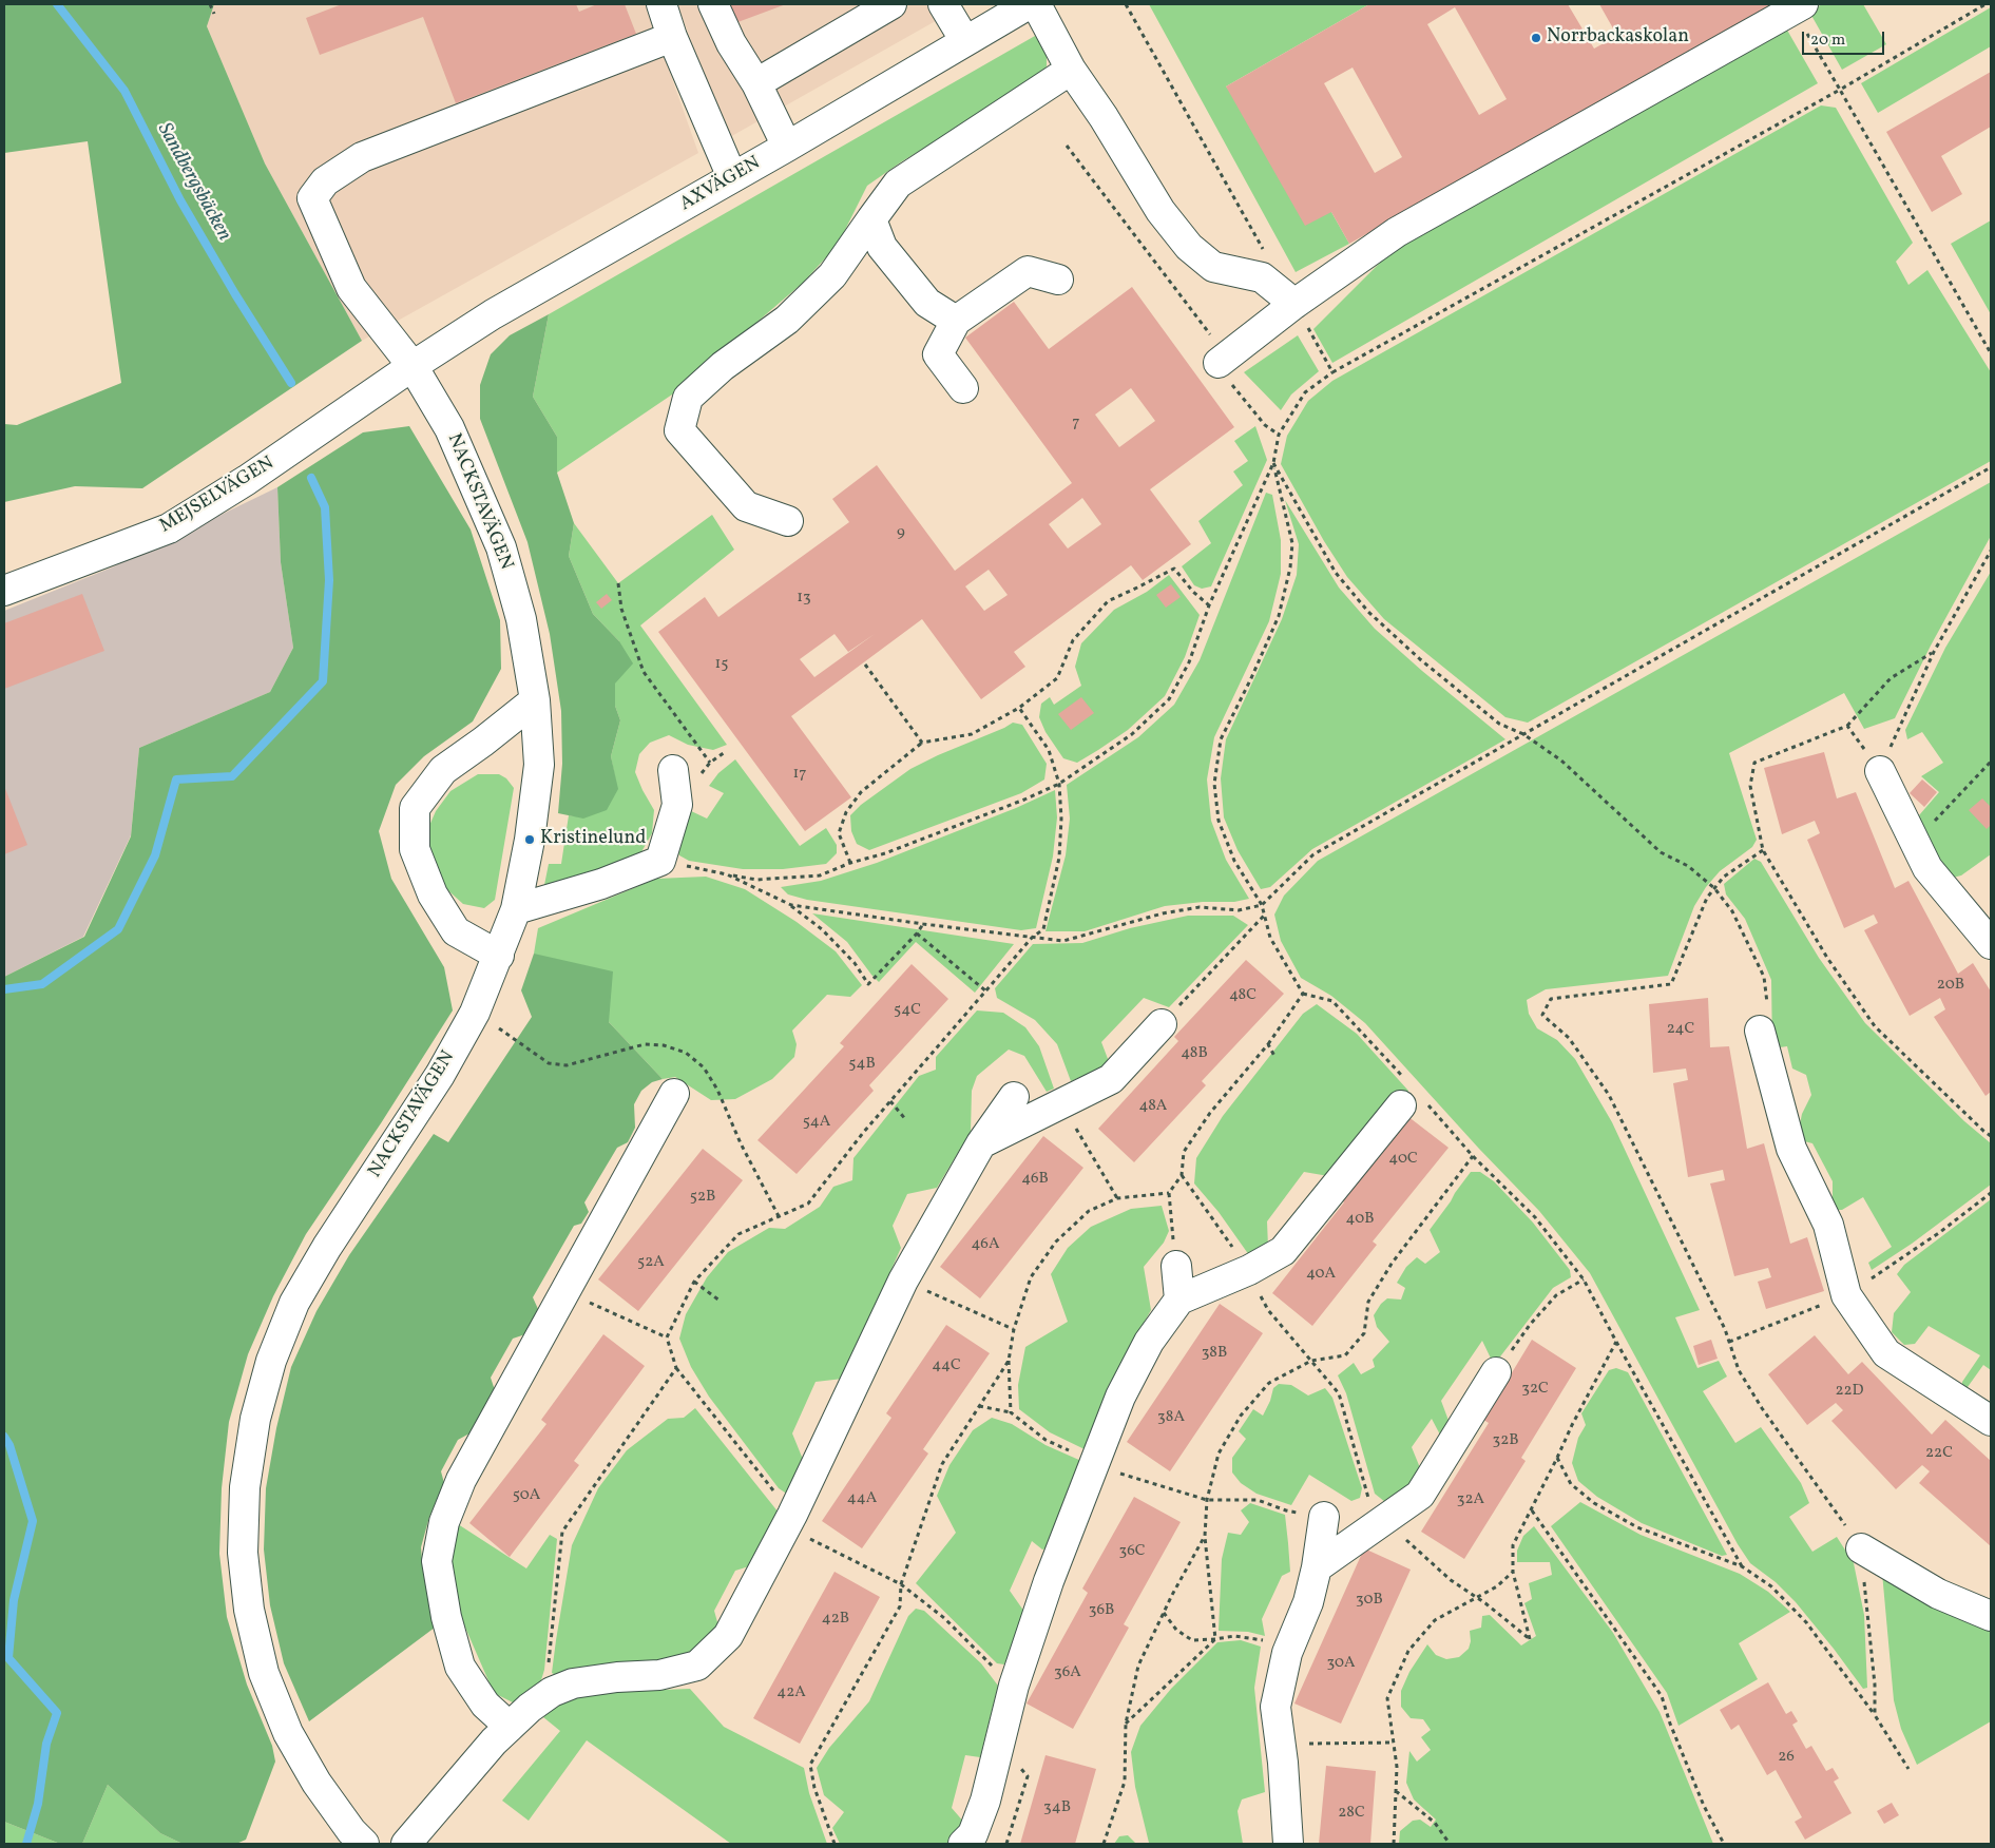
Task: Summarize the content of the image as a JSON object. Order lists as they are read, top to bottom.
{
  "streets": {
    "street": ["AXVÄGEN", "MEJSELVÄGEN", "NACKSTAVÄGEN"]
  },
  "crossings": [
    ["AXVÄGEN", "MEJSELVÄGEN"],
    ["AXVÄGEN", "NACKSTAVÄGEN"],
    ["MEJSELVÄGEN", "NACKSTAVÄGEN"]
  ],
  "water": ["Sandbergsbäcken"],
  "places": ["Norrbackaskolan", "Kristinelund"],
  "house_numbers": [
    "7",
    "9",
    "13",
    "15",
    "17",
    "20B",
    "48C",
    "54C",
    "24C",
    "48B",
    "54B",
    "48A",
    "54A",
    "40C",
    "46B",
    "52B",
    "40B",
    "46A",
    "52A",
    "40A",
    "38B",
    "44C",
    "32C",
    "22D",
    "38A",
    "32B",
    "22C",
    "50A",
    "44A",
    "32A",
    "36C",
    "30B",
    "36B",
    "42B",
    "30A",
    "36A",
    "42A",
    "26",
    "34B",
    "28C"
  ],
  "scale_bar": "20 m"
}
